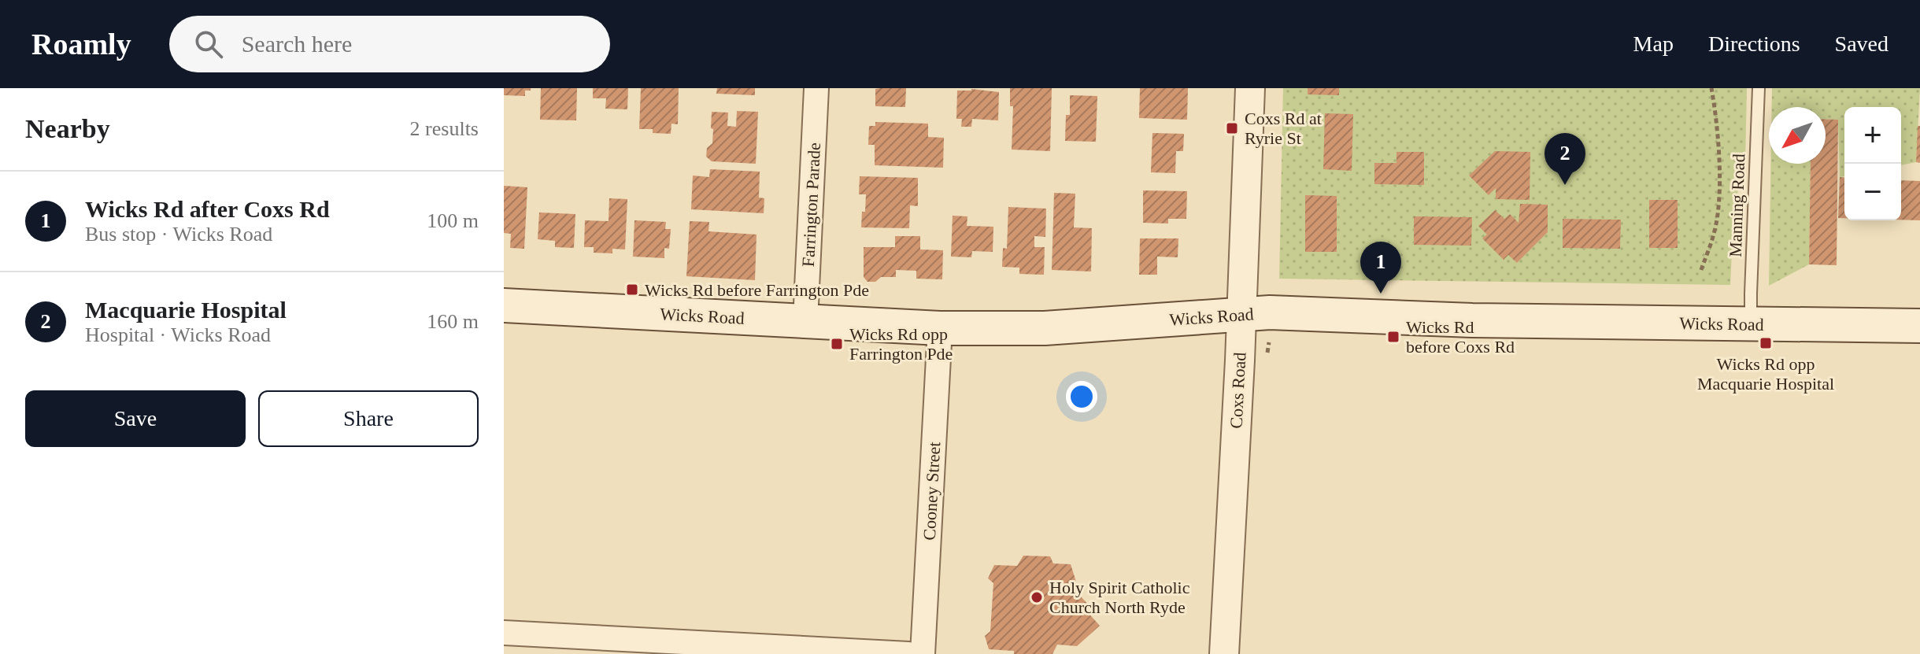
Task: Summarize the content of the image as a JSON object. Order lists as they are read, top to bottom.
{
  "streets": {
    "main road": ["Wicks Road"],
    "street": ["Farrington Parade", "Coxs Road", "Cooney Street"],
    "lane": ["Manning Road"]
  },
  "crossings": [
    ["Farrington Parade", "Wicks Road"],
    ["Manning Road", "Wicks Road"],
    ["Wicks Road", "Coxs Road"],
    ["Wicks Road", "Cooney Street"]
  ],
  "places": {
    "transit": [
      "Coxs Rd at Ryrie St",
      "Wicks Rd before Farrington Pde",
      "Wicks Rd before Coxs Rd",
      "Wicks Rd opp Macquarie Hospital",
      "Wicks Rd opp Farrington Pde"
    ],
    "other": ["Holy Spirit Catholic Church North Ryde"]
  },
  "north": "bottom left",
  "page": {
    "header": "Roamly",
    "search": "Search here",
    "nav": ["Map", "Directions", "Saved"],
    "heading": ["Nearby", "2 results"],
    "map_buttons": ["+", "−"],
    "pins": ["2", "1"],
    "list": [
      {
        "mark": "1",
        "name": "Wicks Rd after Coxs Rd",
        "note": "Bus stop · Wicks Road",
        "value": "100 m"
      },
      {
        "mark": "2",
        "name": "Macquarie Hospital",
        "note": "Hospital · Wicks Road",
        "value": "160 m"
      }
    ],
    "buttons": ["Save", "Share"]
  }
}
